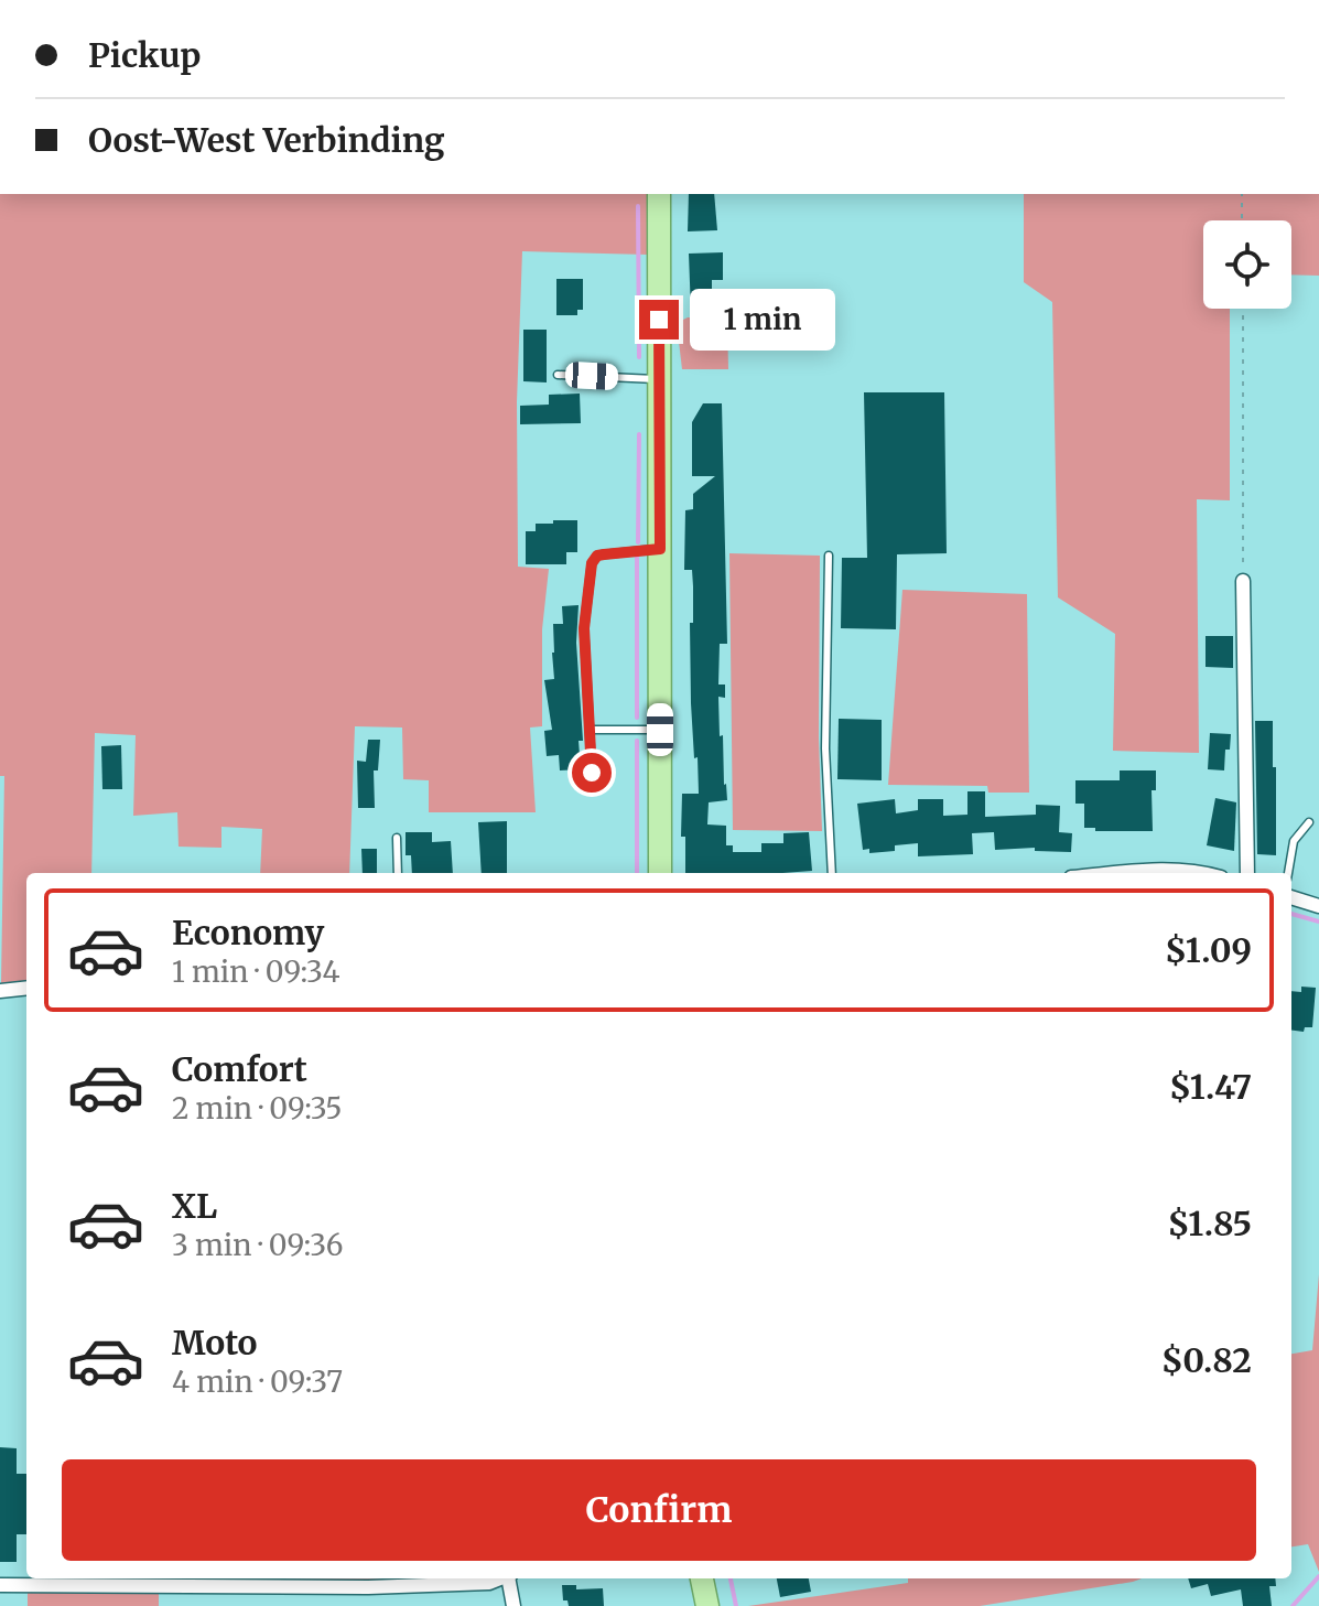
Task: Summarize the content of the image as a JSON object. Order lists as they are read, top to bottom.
{
  "page": {
    "banner": ["Pickup", "Oost-West Verbinding"],
    "bubble": "1 min",
    "list": [
      {
        "name": "Economy",
        "note": "1 min · 09:34",
        "value": "$1.09"
      },
      {
        "name": "Comfort",
        "note": "2 min · 09:35",
        "value": "$1.47"
      },
      {
        "name": "XL",
        "note": "3 min · 09:36",
        "value": "$1.85"
      },
      {
        "name": "Moto",
        "note": "4 min · 09:37",
        "value": "$0.82"
      }
    ],
    "buttons": "Confirm"
  }
}
